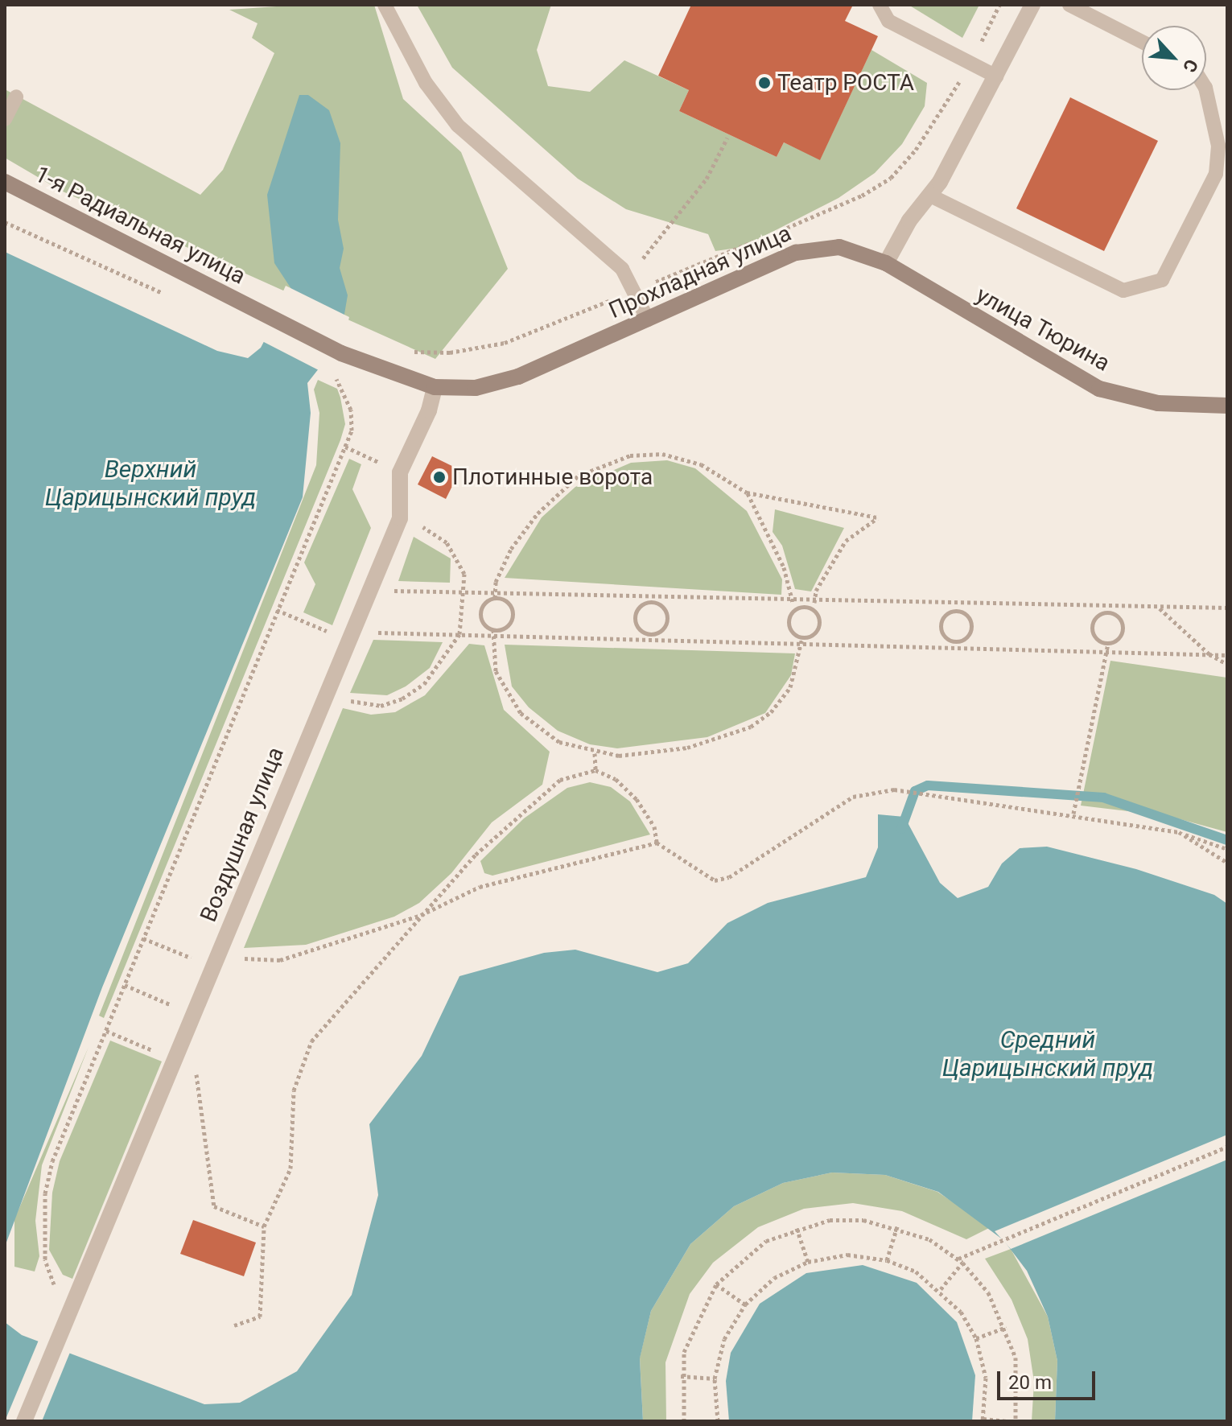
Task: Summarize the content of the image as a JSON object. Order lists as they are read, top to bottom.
{
  "streets": {
    "main road": ["1-я Радиальная улица", "Прохладная улица", "улица Тюрина"],
    "street": ["Воздушная улица"]
  },
  "crossings": [
    ["1-я Радиальная улица", "Прохладная улица"],
    ["1-я Радиальная улица", "Воздушная улица"],
    ["Прохладная улица", "улица Тюрина"],
    ["Прохладная улица", "Воздушная улица"]
  ],
  "water": ["Верхний Царицынский пруд", "Средний Царицынский пруд"],
  "places": ["Театр РОСТА", "Плотинные ворота"],
  "scale_bar": "20 m",
  "north": "bottom right"
}
